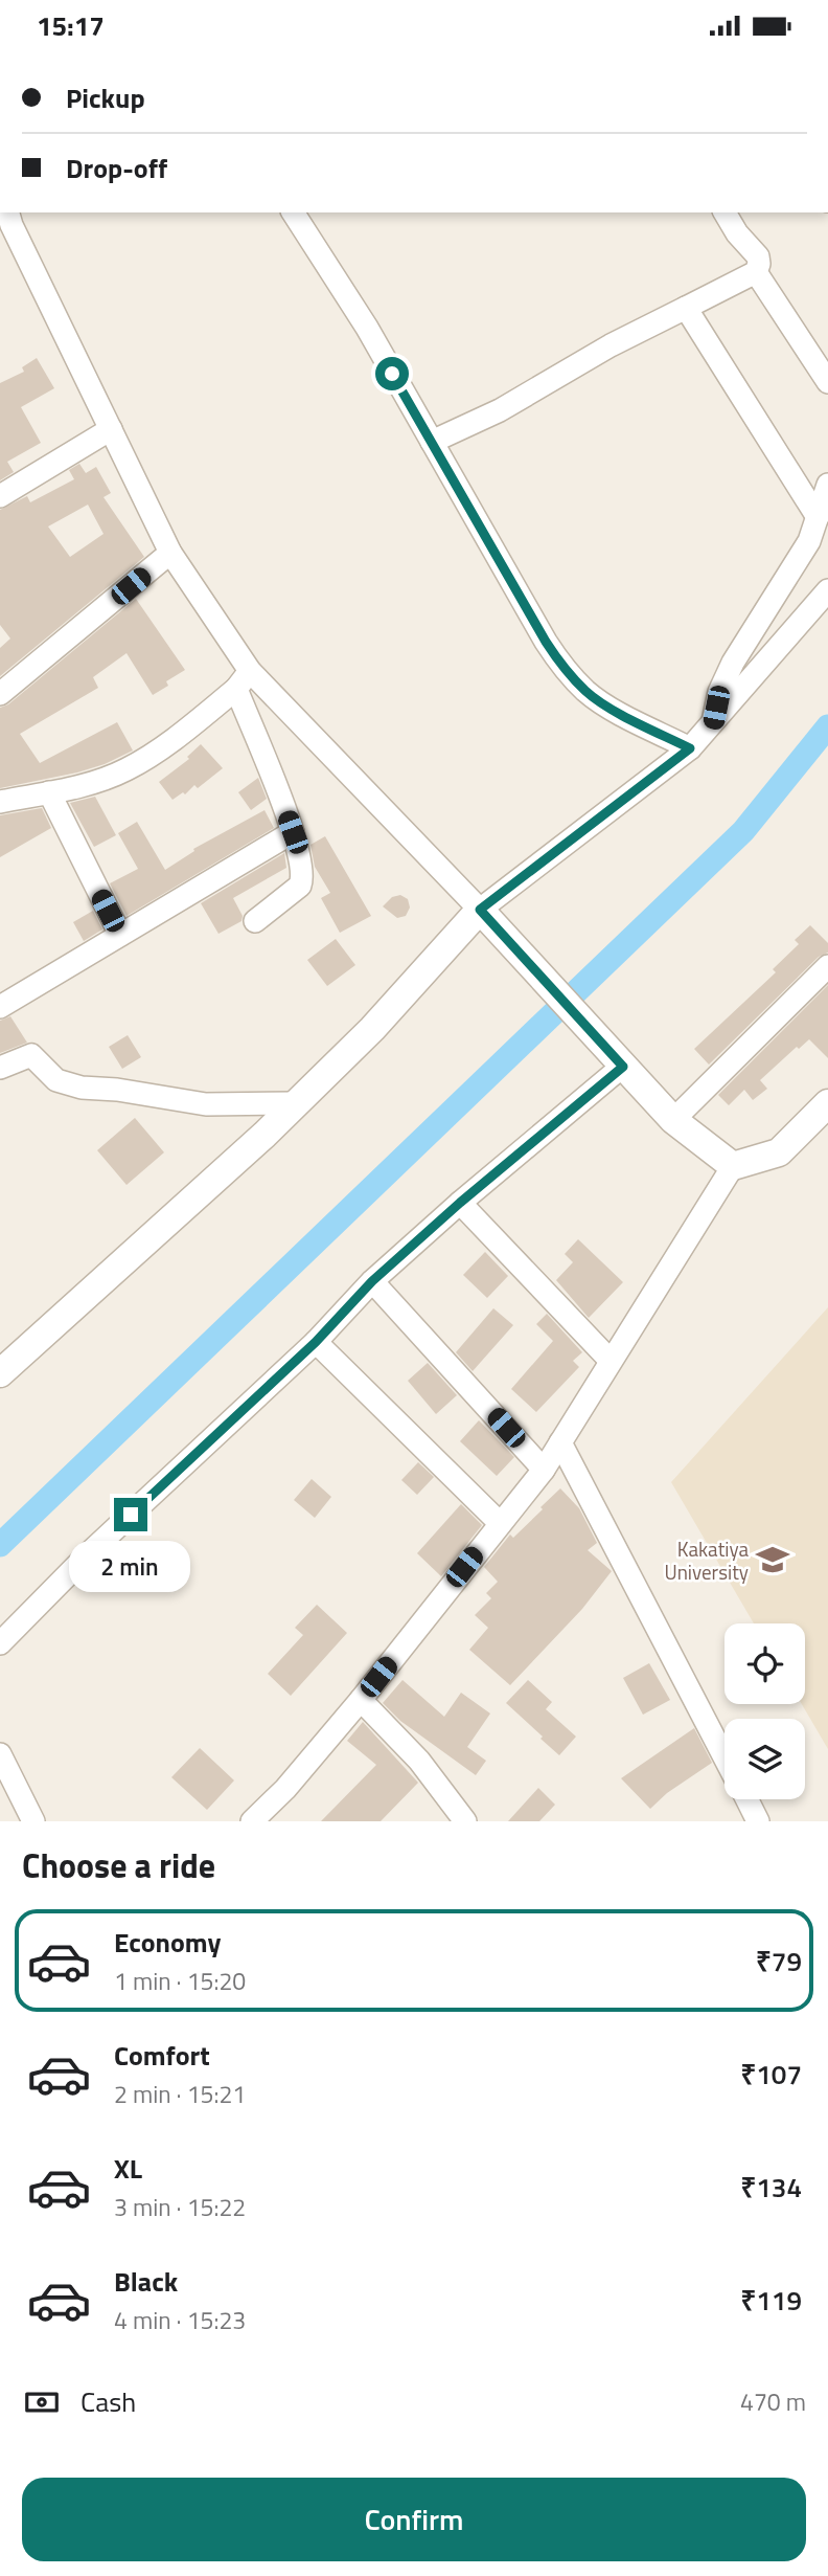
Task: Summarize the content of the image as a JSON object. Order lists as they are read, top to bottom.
{
  "places": {
    "school or university": ["Kakatiya University"]
  },
  "page": {
    "status": "15:17",
    "banner": ["Pickup", "Drop-off"],
    "bubble": "2 min",
    "heading": "Choose a ride",
    "list": [
      {
        "name": "Economy",
        "note": "1 min · 15:20",
        "value": "₹79"
      },
      {
        "name": "Comfort",
        "note": "2 min · 15:21",
        "value": "₹107"
      },
      {
        "name": "XL",
        "note": "3 min · 15:22",
        "value": "₹134"
      },
      {
        "name": "Black",
        "note": "4 min · 15:23",
        "value": "₹119"
      }
    ],
    "pay": ["Cash", "470 m"],
    "buttons": "Confirm"
  }
}
